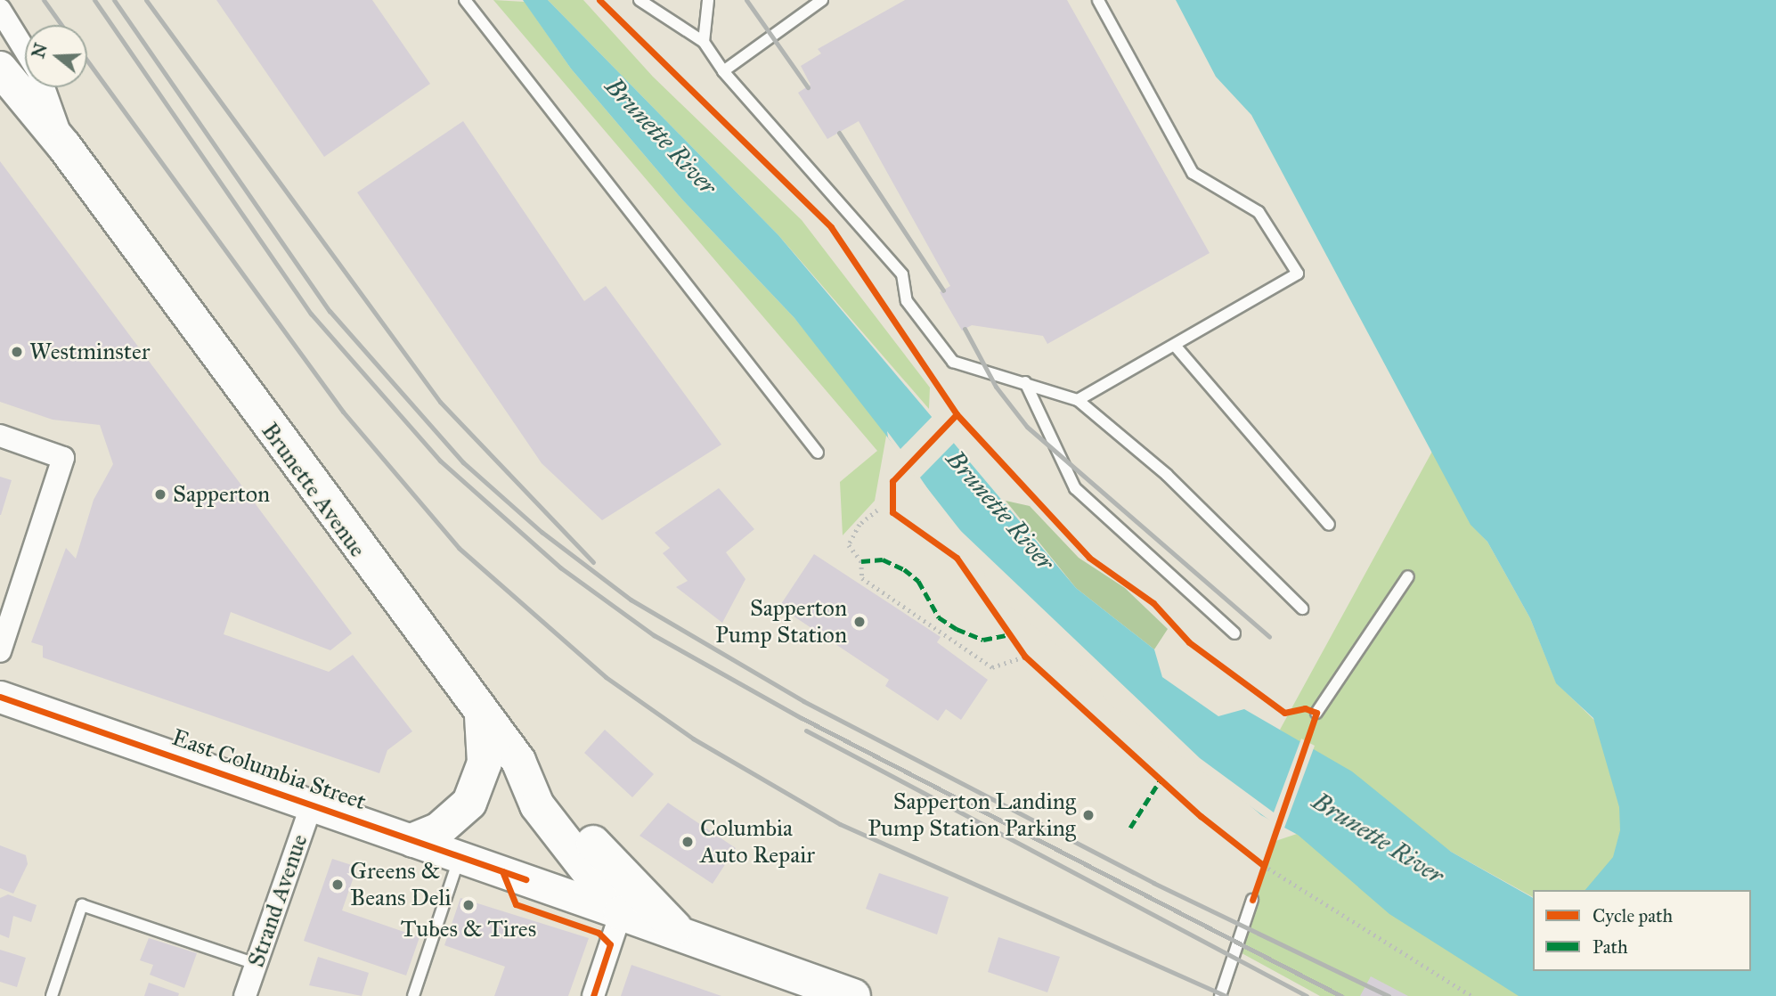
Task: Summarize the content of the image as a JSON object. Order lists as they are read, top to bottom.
{
  "streets": {
    "main road": ["Brunette Avenue", "East Columbia Street"],
    "street": ["Strand Avenue"]
  },
  "crossings": [
    ["Brunette Avenue", "East Columbia Street"],
    ["East Columbia Street", "Strand Avenue"]
  ],
  "water": ["Brunette River"],
  "places": [
    "Westminster",
    "Sapperton",
    "Sapperton Pump Station",
    "Sapperton Landing Pump Station Parking",
    "Columbia Auto Repair",
    "Greens & Beans Deli",
    "Tubes & Tires"
  ],
  "legend": ["Cycle path", "Path"],
  "north": "left"
}
